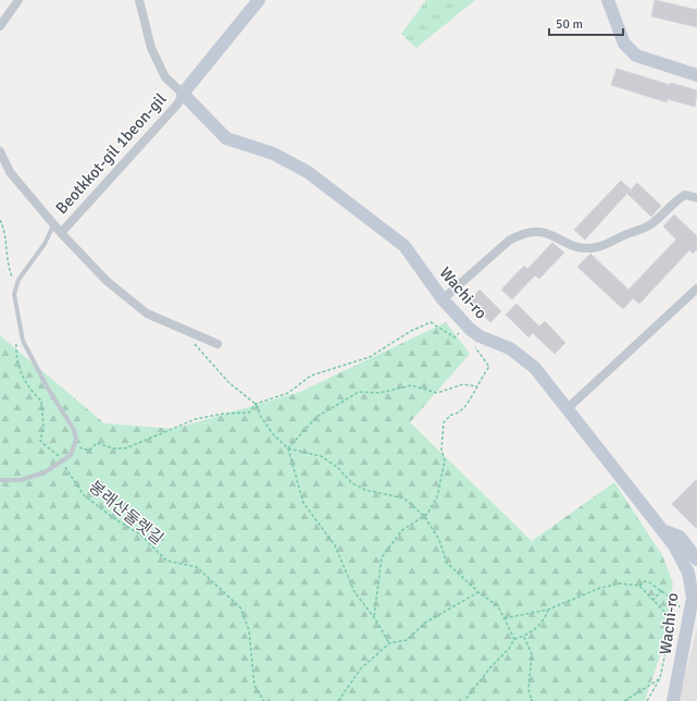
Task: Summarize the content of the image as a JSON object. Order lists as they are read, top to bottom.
{
  "streets": {
    "main road": ["Wachi-ro"],
    "street": ["Beotkkot-gil 1beon-gil"],
    "path": ["봉래산둘렛길"]
  },
  "crossings": [
    ["Beotkkot-gil 1beon-gil", "Wachi-ro"]
  ],
  "scale_bar": "50 m"
}
